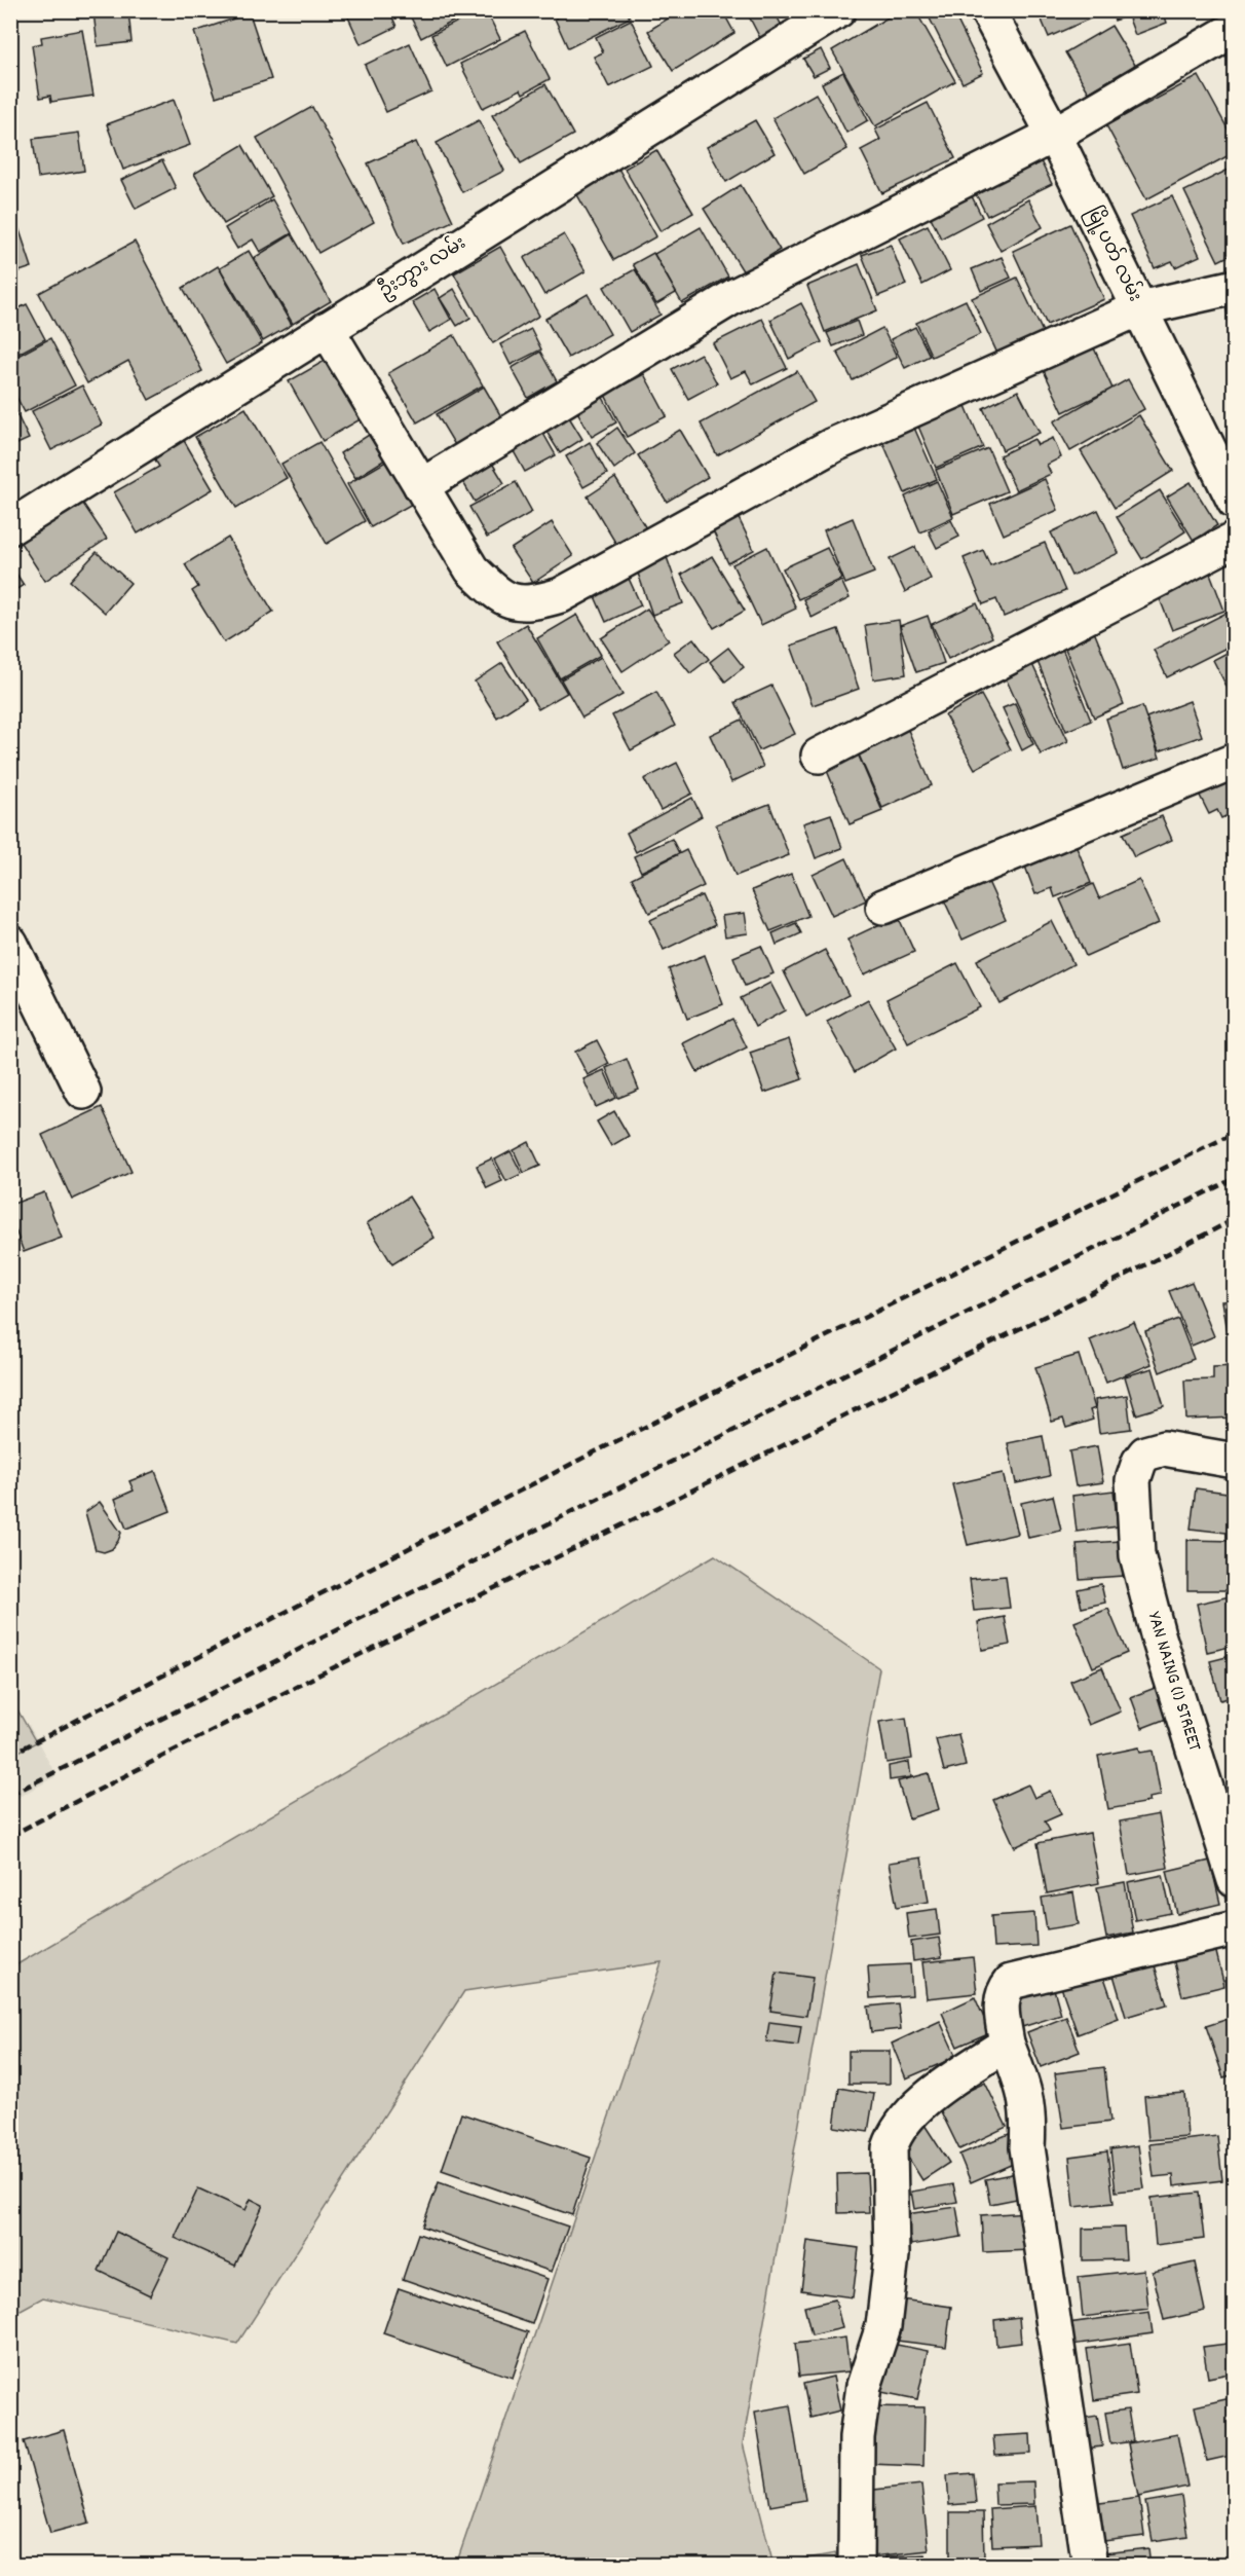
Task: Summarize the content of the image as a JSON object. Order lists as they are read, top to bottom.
{
  "streets": {
    "street": ["မြို့ပတ် လမ်း", "ဦးဘွား လမ်း", "YAN NAING (1) STREET"]
  }
}
